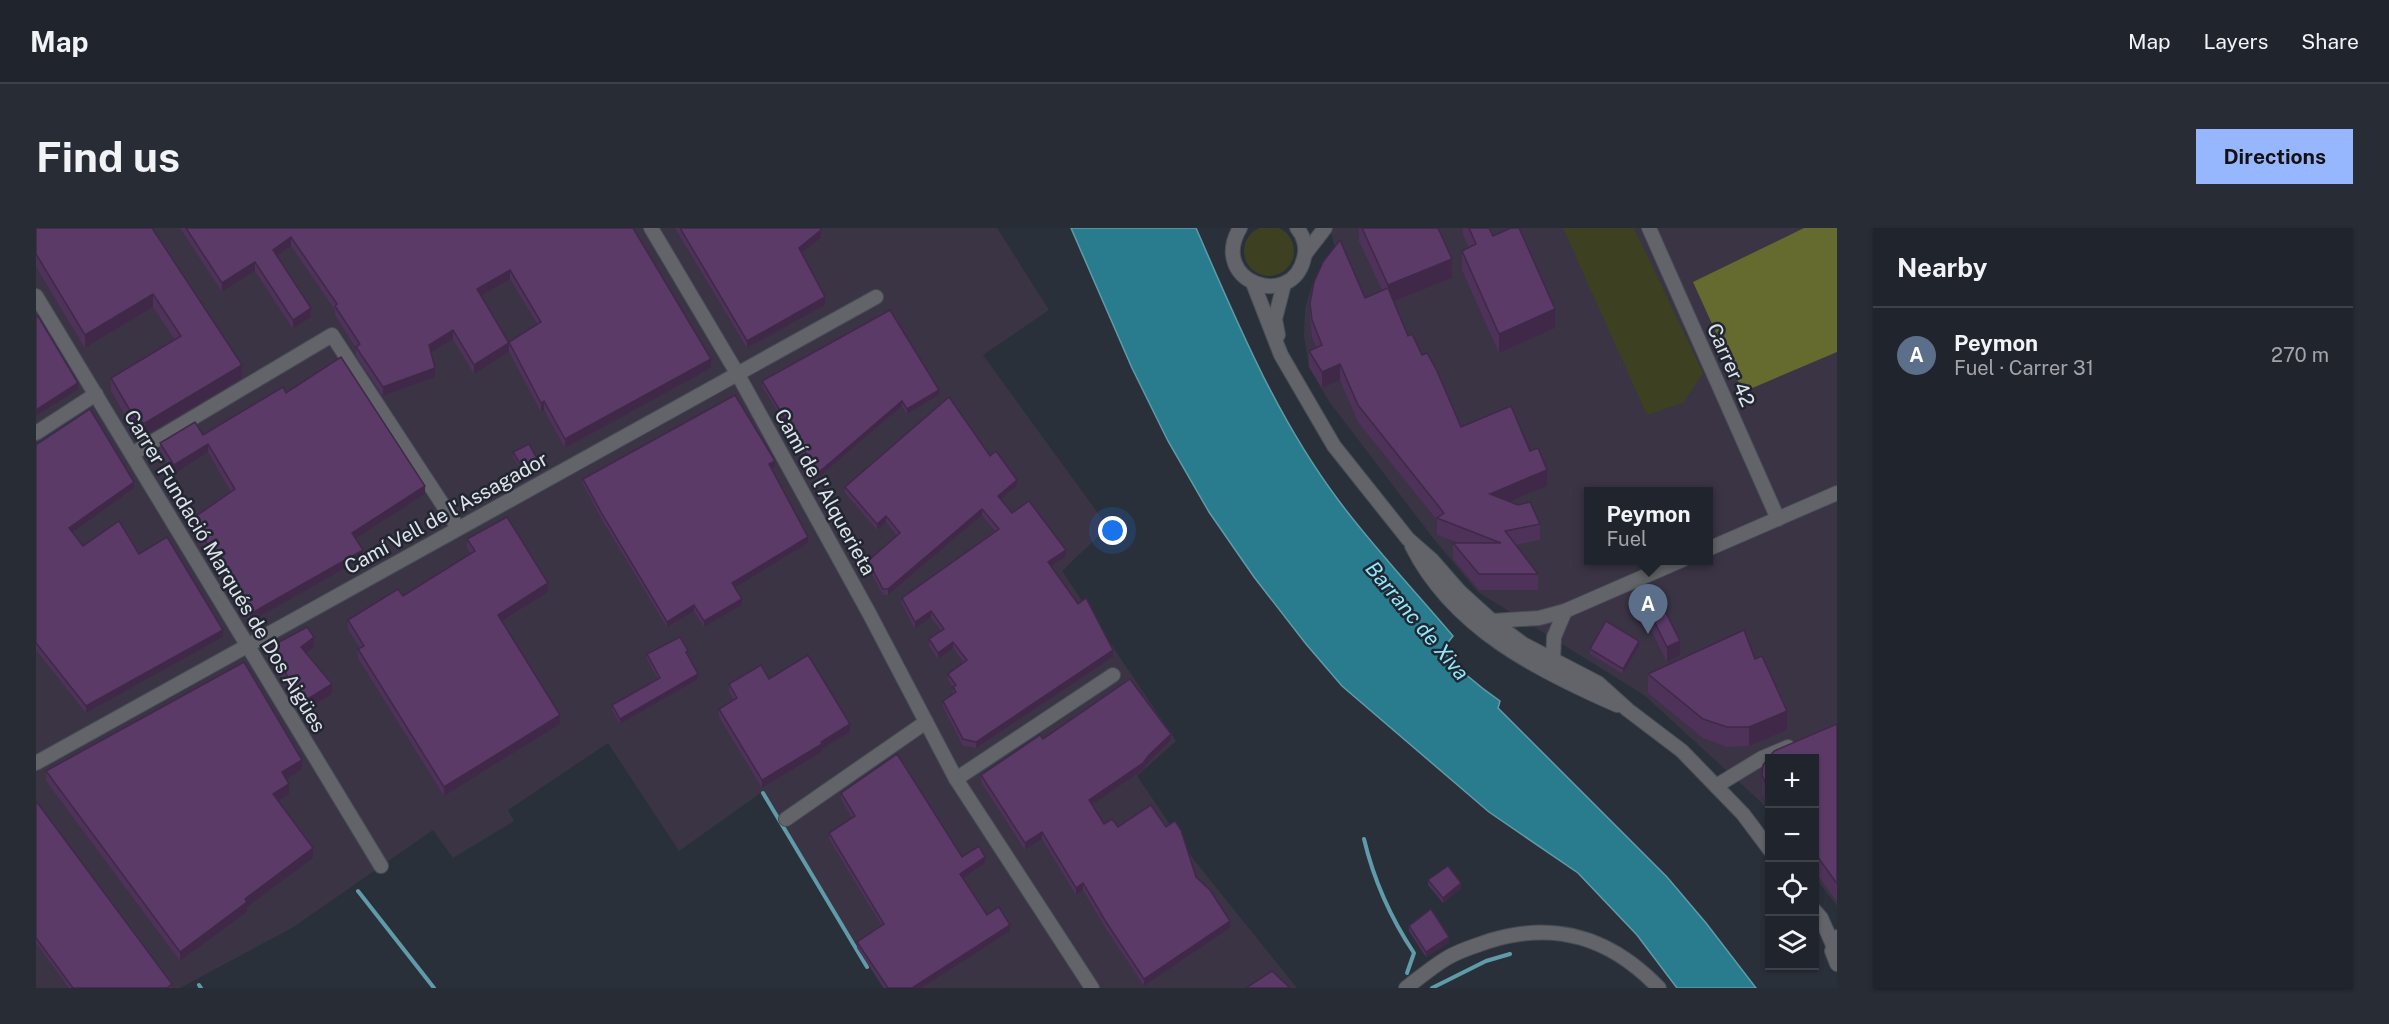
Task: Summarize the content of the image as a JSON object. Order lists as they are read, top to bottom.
{
  "streets": {
    "street": [
      "Carrer 42",
      "Camí de l'Alquerieta",
      "Camí Vell de l'Assagador",
      "Carrer Fundació Marqués de Dos Aigües"
    ]
  },
  "crossings": [
    ["Camí de l'Alquerieta", "Camí Vell de l'Assagador"],
    ["Camí Vell de l'Assagador", "Carrer Fundació Marqués de Dos Aigües"]
  ],
  "water": ["Barranc de Xiva"],
  "page": {
    "header": "Map",
    "nav": ["Map", "Layers", "Share"],
    "buttons": "Directions",
    "title": "Find us",
    "heading": "Nearby",
    "list": [
      {
        "mark": "A",
        "name": "Peymon",
        "note": "Fuel · Carrer 31",
        "value": "270 m"
      }
    ],
    "popup": ["Peymon", "Fuel"],
    "pins": "A",
    "map_buttons": ["+", "−"]
  }
}
